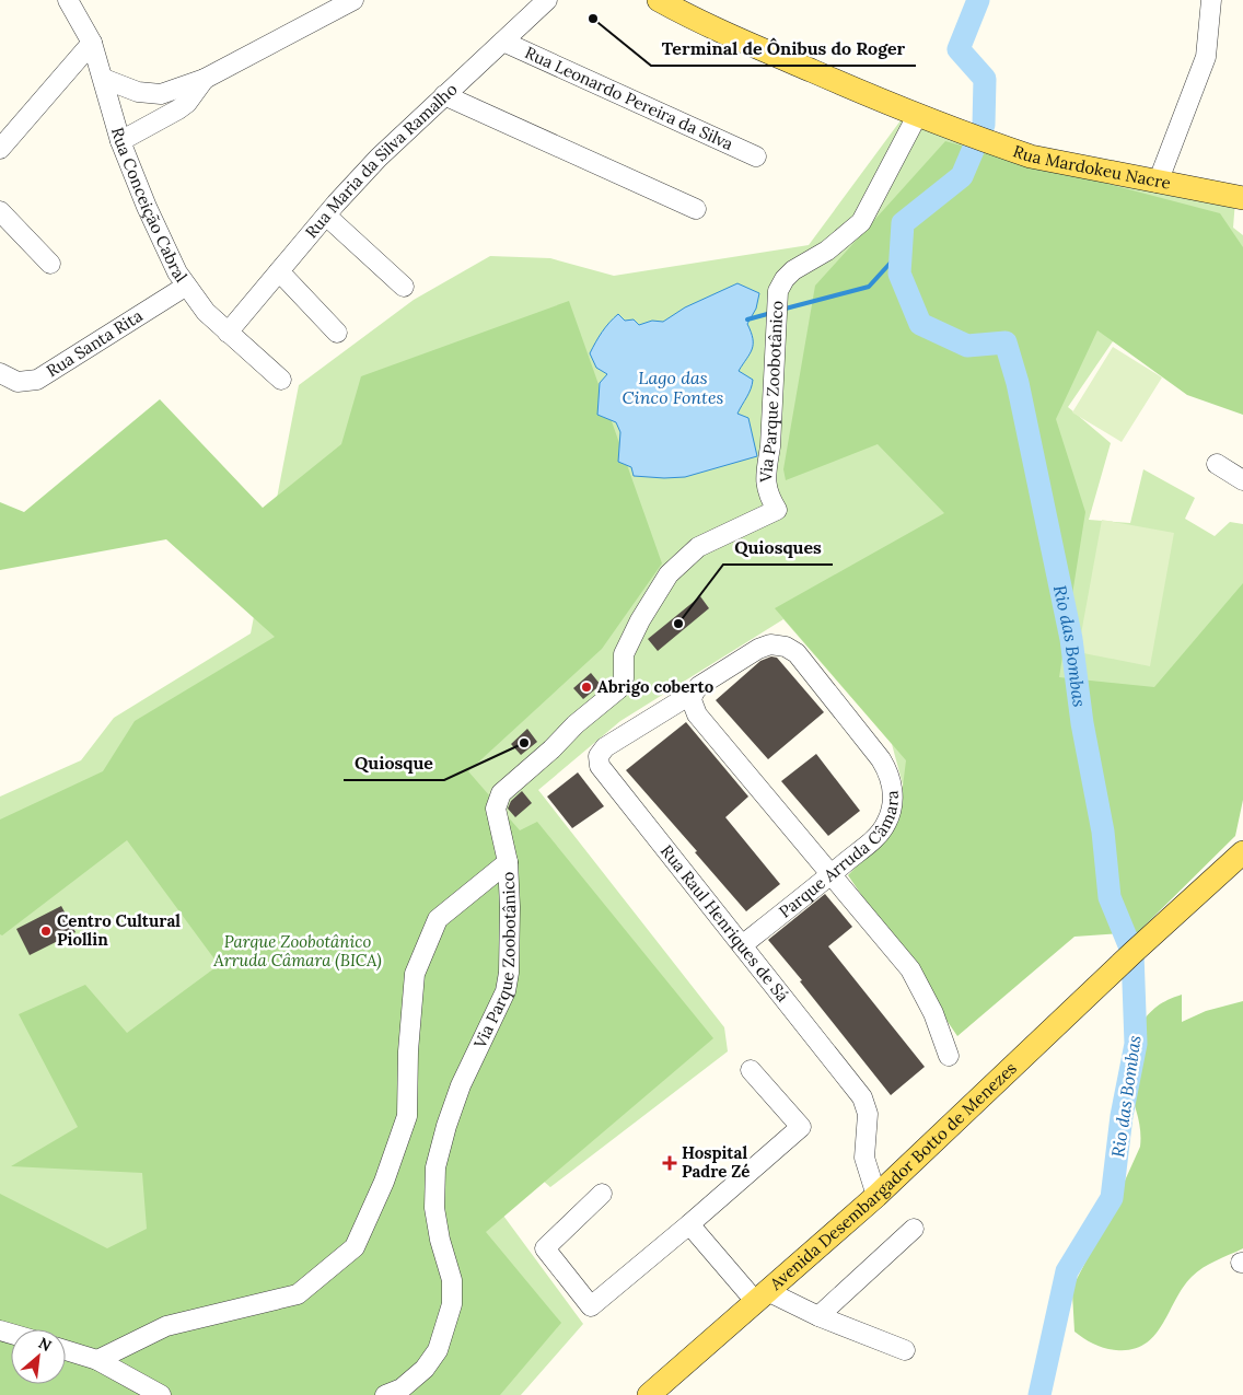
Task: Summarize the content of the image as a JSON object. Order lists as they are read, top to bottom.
{
  "streets": {
    "main road": ["Rua Mardokeu Nacre", "Avenida Desembargador Botto de Menezes"],
    "street": [
      "Rua Leonardo Pereira da Silva",
      "Rua Maria da Silva Ramalho",
      "Rua Conceição Cabral",
      "Rua Santa Rita",
      "Via Parque Zoobotânico",
      "Parque Arruda Câmara",
      "Rua Raul Henriques de Sá"
    ]
  },
  "crossings": [
    ["Rua Leonardo Pereira da Silva", "Rua Maria da Silva Ramalho"],
    ["Rua Maria da Silva Ramalho", "Rua Conceição Cabral"],
    ["Rua Mardokeu Nacre", "Via Parque Zoobotânico"],
    ["Rua Conceição Cabral", "Rua Santa Rita"],
    ["Parque Arruda Câmara", "Rua Raul Henriques de Sá"],
    ["Rua Raul Henriques de Sá", "Avenida Desembargador Botto de Menezes"]
  ],
  "water": ["Lago das Cinco Fontes", "Rio das Bombas"],
  "parks": ["Parque Zoobotânico Arruda Câmara (BICA)"],
  "places": {
    "other": [
      "Terminal de Ônibus do Roger",
      "Quiosques",
      "Abrigo coberto",
      "Quiosque",
      "Centro Cultural Piollin"
    ],
    "health": ["Hospital Padre Zé"]
  },
  "north": "top right"
}
